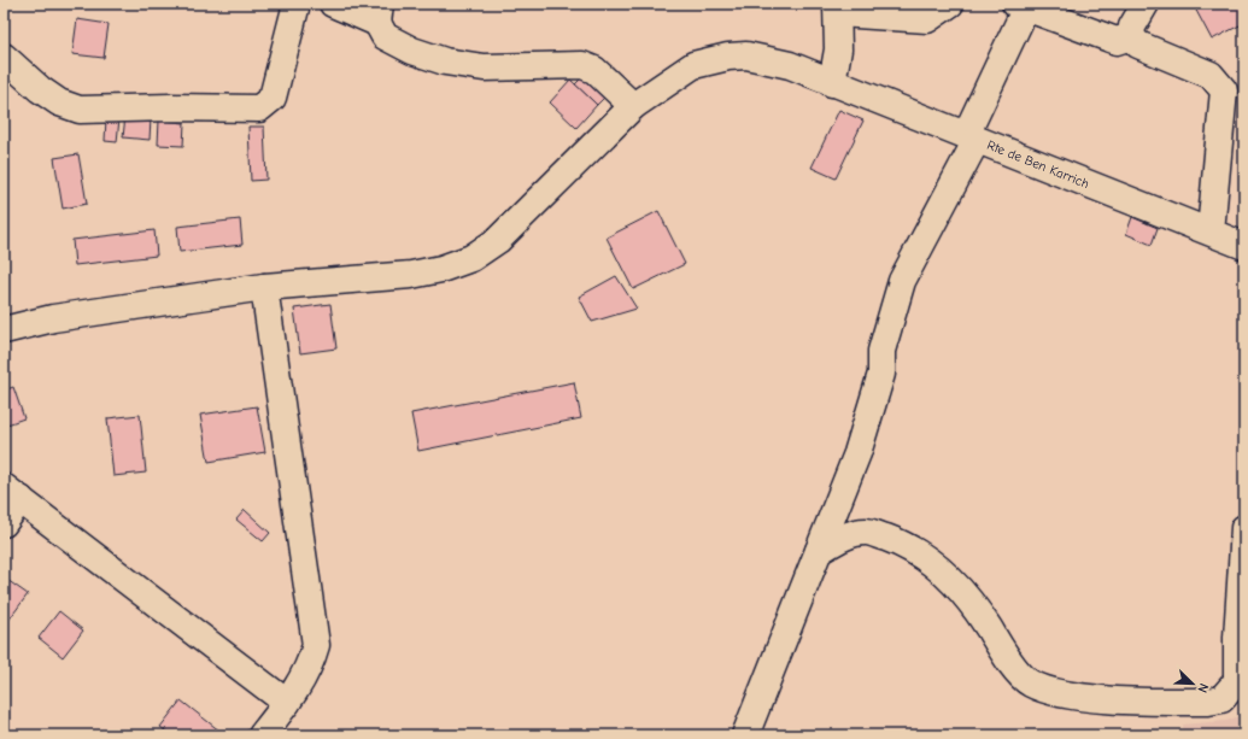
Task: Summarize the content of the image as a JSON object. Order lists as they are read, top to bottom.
{
  "streets": {
    "street": ["Rte de Ben Karrich"]
  },
  "north": "bottom right"
}
